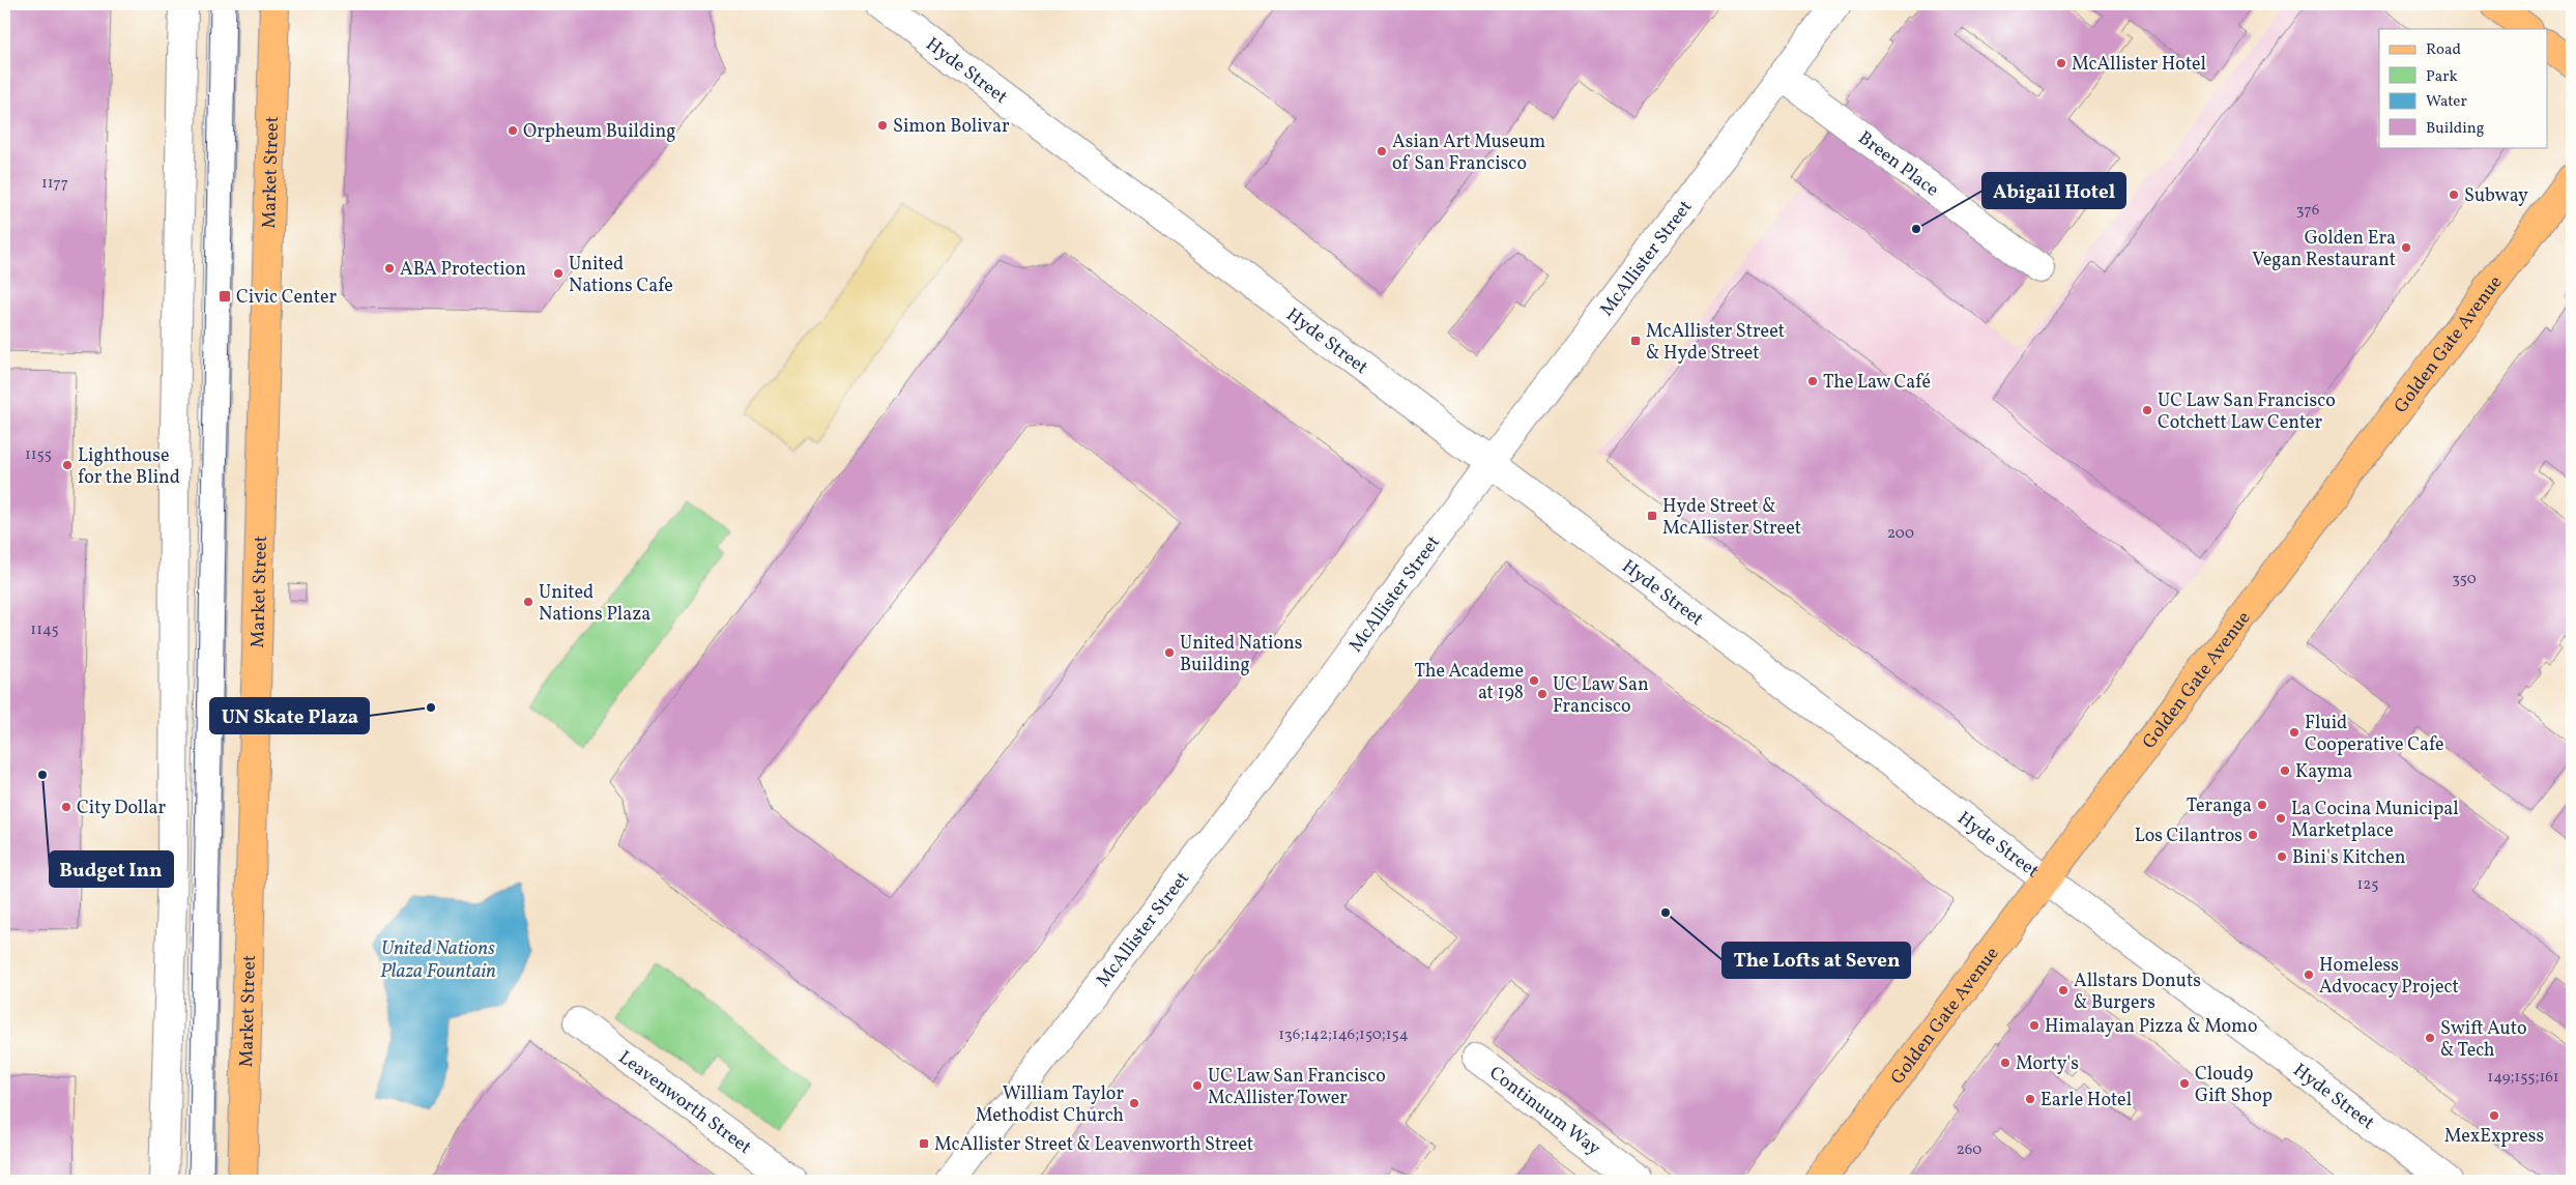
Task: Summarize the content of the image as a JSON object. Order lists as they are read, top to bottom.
{
  "streets": {
    "main road": ["Market Street", "Golden Gate Avenue"],
    "street": [
      "Hyde Street",
      "Breen Place",
      "McAllister Street",
      "Leavenworth Street",
      "Continuum Way"
    ]
  },
  "crossings": [
    ["Hyde Street", "McAllister Street"],
    ["Hyde Street", "Golden Gate Avenue"],
    ["Breen Place", "McAllister Street"]
  ],
  "water": ["United Nations Plaza Fountain"],
  "places": {
    "other": [
      "McAllister Hotel",
      "Simon Bolivar",
      "Orpheum Building",
      "Asian Art Museum of San Francisco",
      "Subway",
      "Abigail Hotel",
      "Golden Era Vegan Restaurant",
      "ABA Protection",
      "United Nations Cafe",
      "The Law Café",
      "UC Law San Francisco Cotchett Law Center",
      "Lighthouse for the Blind",
      "United Nations Plaza",
      "United Nations Building",
      "The Academe at 198",
      "UC Law San Francisco",
      "UN Skate Plaza",
      "Fluid Cooperative Cafe",
      "Kayma",
      "Budget Inn",
      "Teranga",
      "City Dollar",
      "La Cocina Municipal Marketplace",
      "Los Cilantros",
      "Bini's Kitchen",
      "The Lofts at Seven",
      "Homeless Advocacy Project",
      "Allstars Donuts & Burgers",
      "Himalayan Pizza & Momo",
      "Swift Auto & Tech",
      "Morty's",
      "Cloud9 Gift Shop",
      "UC Law San Francisco McAllister Tower",
      "Earle Hotel",
      "William Taylor Methodist Church",
      "MexExpress"
    ],
    "transit": [
      "Civic Center",
      "McAllister Street & Hyde Street",
      "Hyde Street & McAllister Street",
      "McAllister Street & Leavenworth Street"
    ]
  },
  "house_numbers": [
    "1177",
    "376",
    "1155",
    "200",
    "350",
    "1145",
    "125",
    "136;142;146;150;154",
    "149;155;161",
    "260"
  ],
  "legend": [
    "Road",
    "Park",
    "Water",
    "Building"
  ]
}
